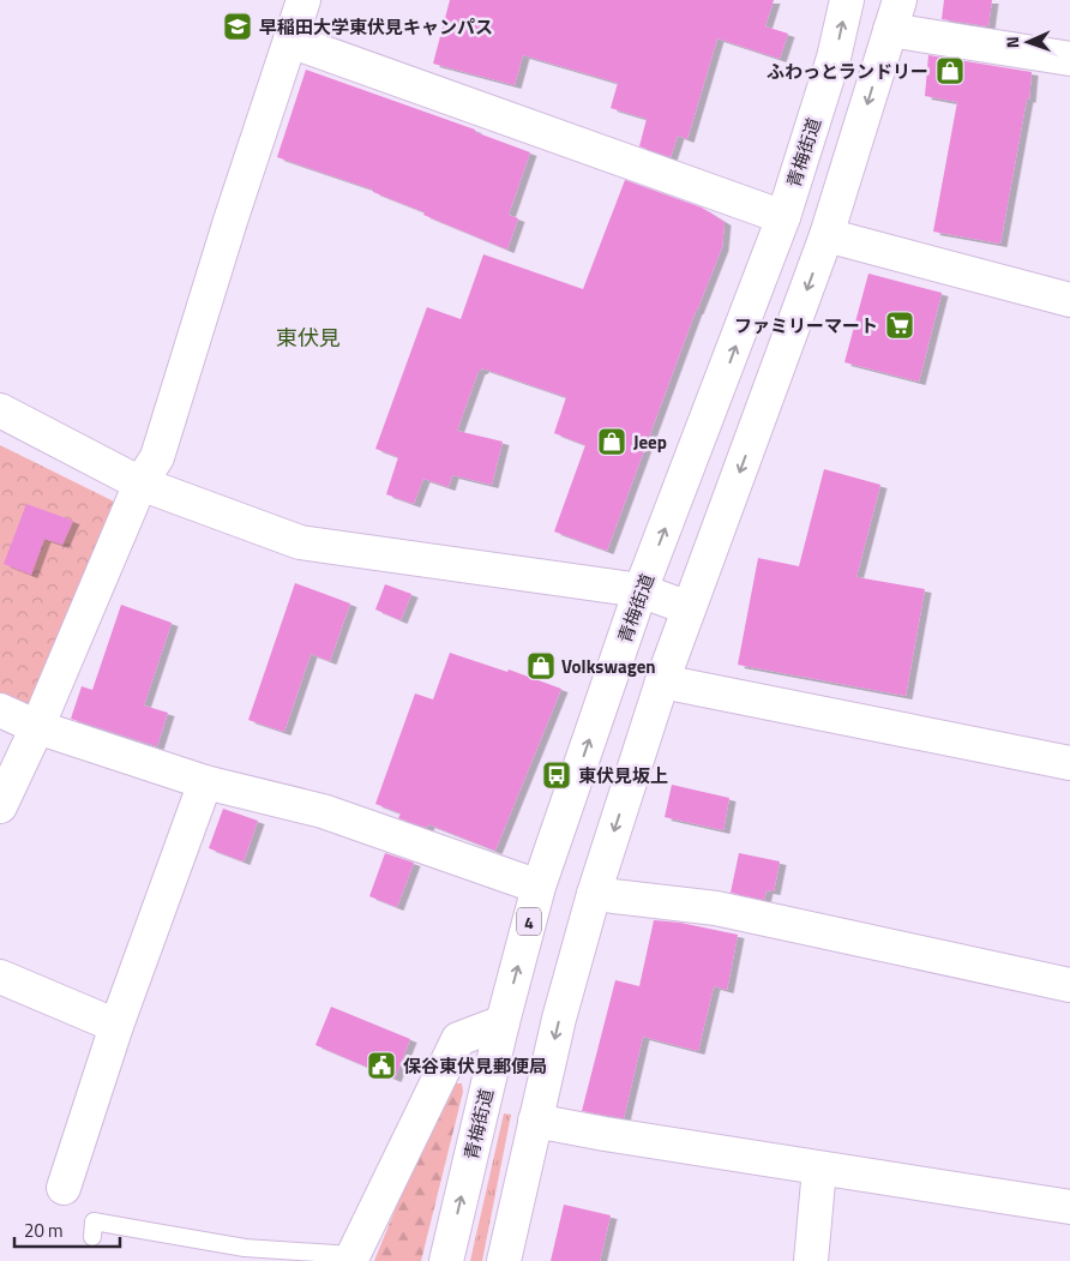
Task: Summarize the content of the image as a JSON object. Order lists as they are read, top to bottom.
{
  "streets": {
    "street": ["青梅街道", "4"]
  },
  "districts": ["東伏見"],
  "places": {
    "school or university": ["早稲田大学東伏見キャンパス"],
    "shop": ["ふわっとランドリー", "Jeep", "Volkswagen"],
    "supermarket": ["ファミリーマート"],
    "bus stop": ["東伏見坂上"],
    "public building": ["保谷東伏見郵便局"]
  },
  "scale_bar": "20 m",
  "north": "left"
}
